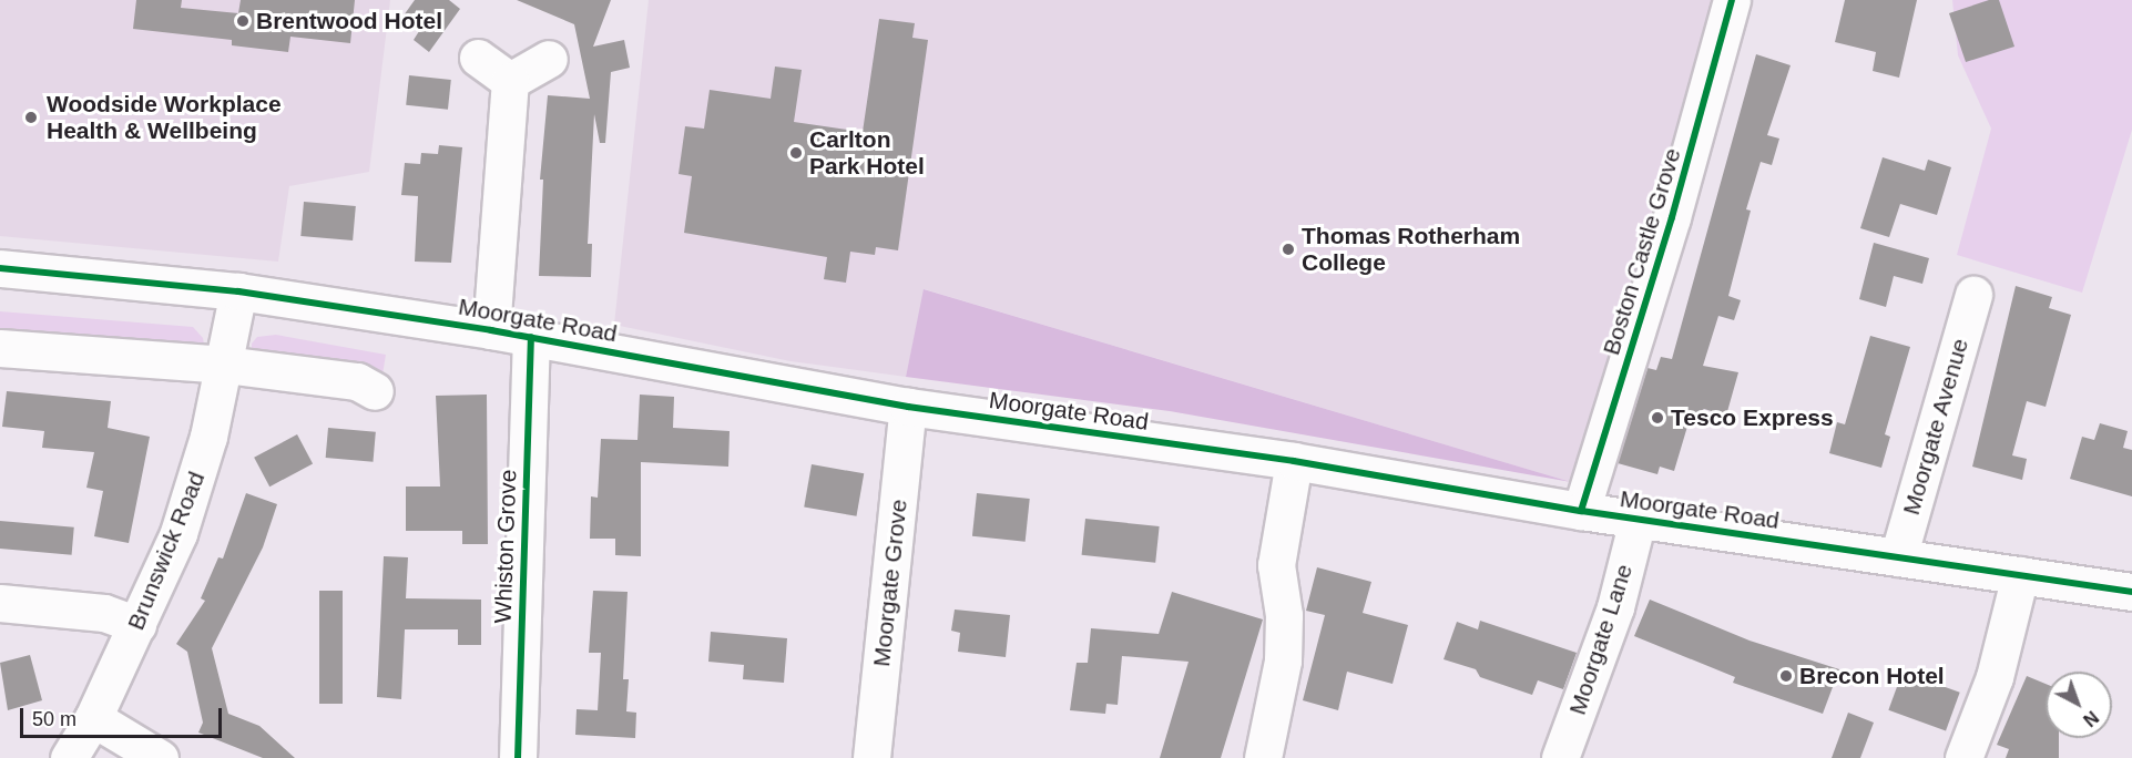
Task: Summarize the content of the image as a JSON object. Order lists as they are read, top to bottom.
{
  "streets": {
    "street": [
      "Boston Castle Grove",
      "Moorgate Road",
      "Moorgate Avenue",
      "Whiston Grove",
      "Brunswick Road",
      "Moorgate Grove",
      "Moorgate Lane"
    ]
  },
  "crossings": [
    ["Boston Castle Grove", "Moorgate Road"],
    ["Moorgate Road", "Moorgate Avenue"],
    ["Moorgate Road", "Whiston Grove"],
    ["Moorgate Road", "Brunswick Road"],
    ["Moorgate Road", "Moorgate Grove"],
    ["Moorgate Road", "Moorgate Lane"]
  ],
  "places": [
    "Brentwood Hotel",
    "Woodside Workplace Health & Wellbeing",
    "Carlton Park Hotel",
    "Thomas Rotherham College",
    "Tesco Express",
    "Brecon Hotel"
  ],
  "scale_bar": "50 m",
  "north": "bottom right"
}
